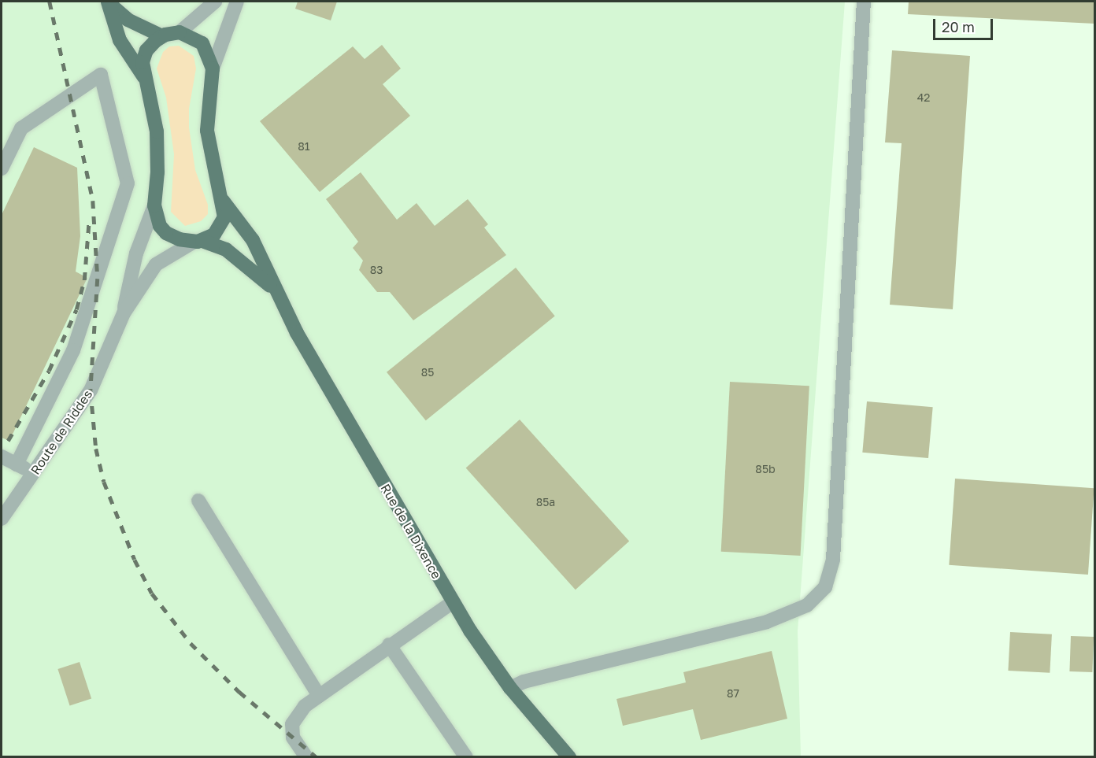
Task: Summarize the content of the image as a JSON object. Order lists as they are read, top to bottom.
{
  "streets": {
    "main road": ["Rue de la Dixence"],
    "street": ["Route de Riddes"]
  },
  "crossings": [
    ["Route de Riddes", "Rue de la Dixence"]
  ],
  "house_numbers": [
    "42",
    "81",
    "83",
    "85",
    "85b",
    "85a",
    "87"
  ],
  "scale_bar": "20 m"
}
